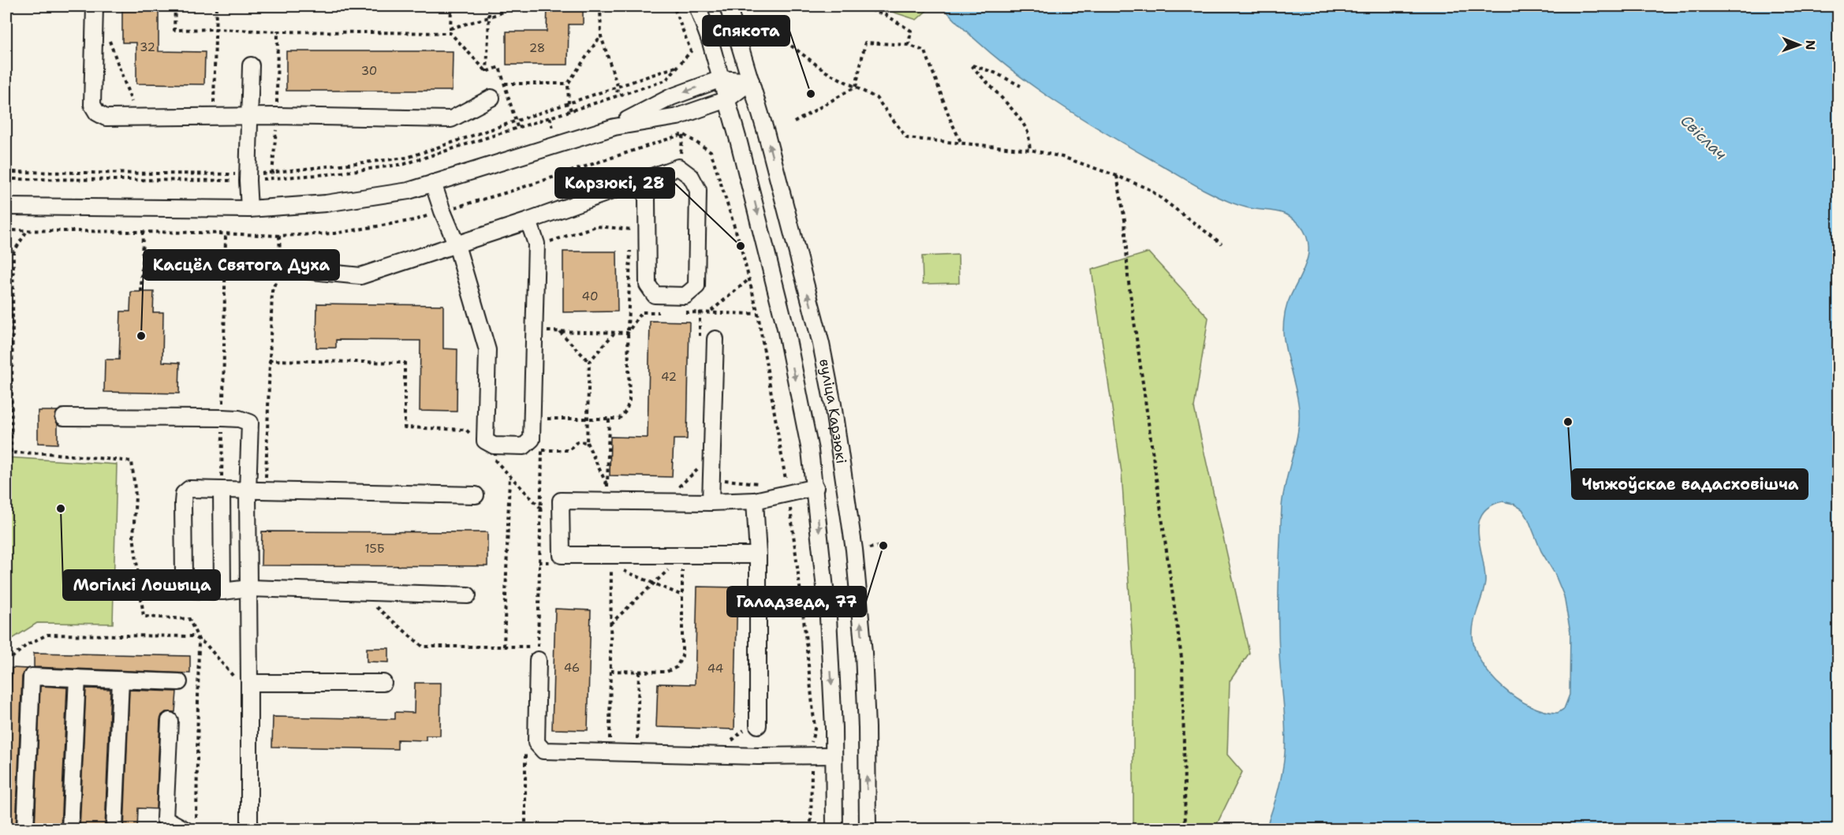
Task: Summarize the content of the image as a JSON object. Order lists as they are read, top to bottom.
{
  "streets": {
    "street": ["вуліца Карзюкі"]
  },
  "water": ["Свіслач"],
  "places": [
    "Спякота",
    "Карзюкі, 28",
    "Касцёл Святога Духа",
    "Чыжоўскае вадасховішча",
    "Могілкі Лошыца",
    "Галадзеда, 77"
  ],
  "house_numbers": [
    "32",
    "28",
    "30",
    "40",
    "42",
    "15Б",
    "46",
    "44"
  ],
  "north": "right"
}
